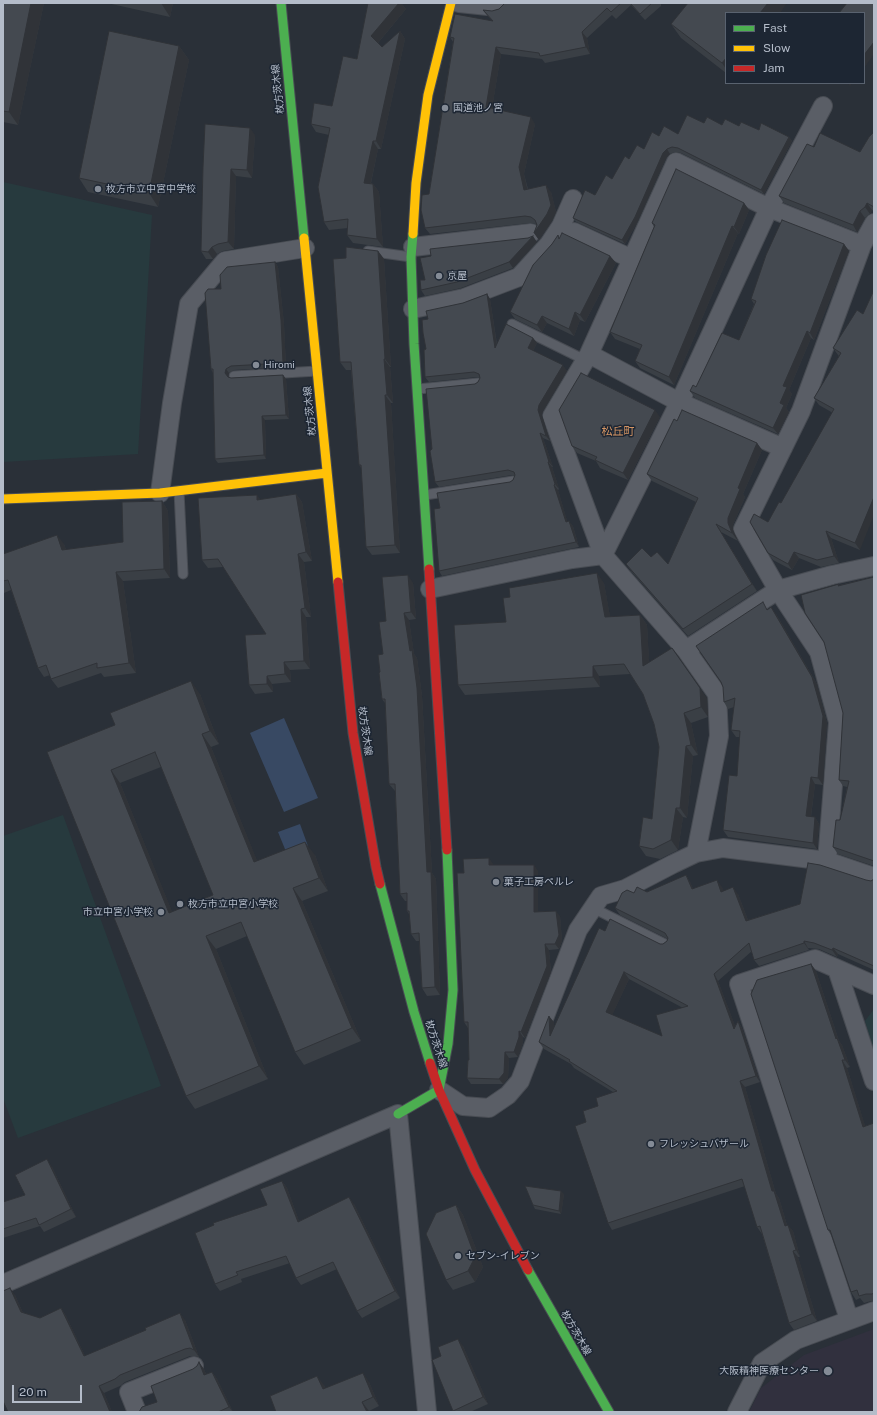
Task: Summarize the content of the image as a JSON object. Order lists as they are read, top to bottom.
{
  "streets": {
    "street": ["枚方茨木線"]
  },
  "districts": ["松丘町"],
  "places": [
    "国道池ノ宮",
    "枚方市立中宮中学校",
    "京屋",
    "Hiromi",
    "菓子工房ペルレ",
    "枚方市立中宮小学校",
    "市立中宮小学校",
    "フレッシュバザール",
    "セブン-イレブン",
    "大阪精神医療センター"
  ],
  "legend": ["Fast", "Slow", "Jam"],
  "scale_bar": "20 m"
}
